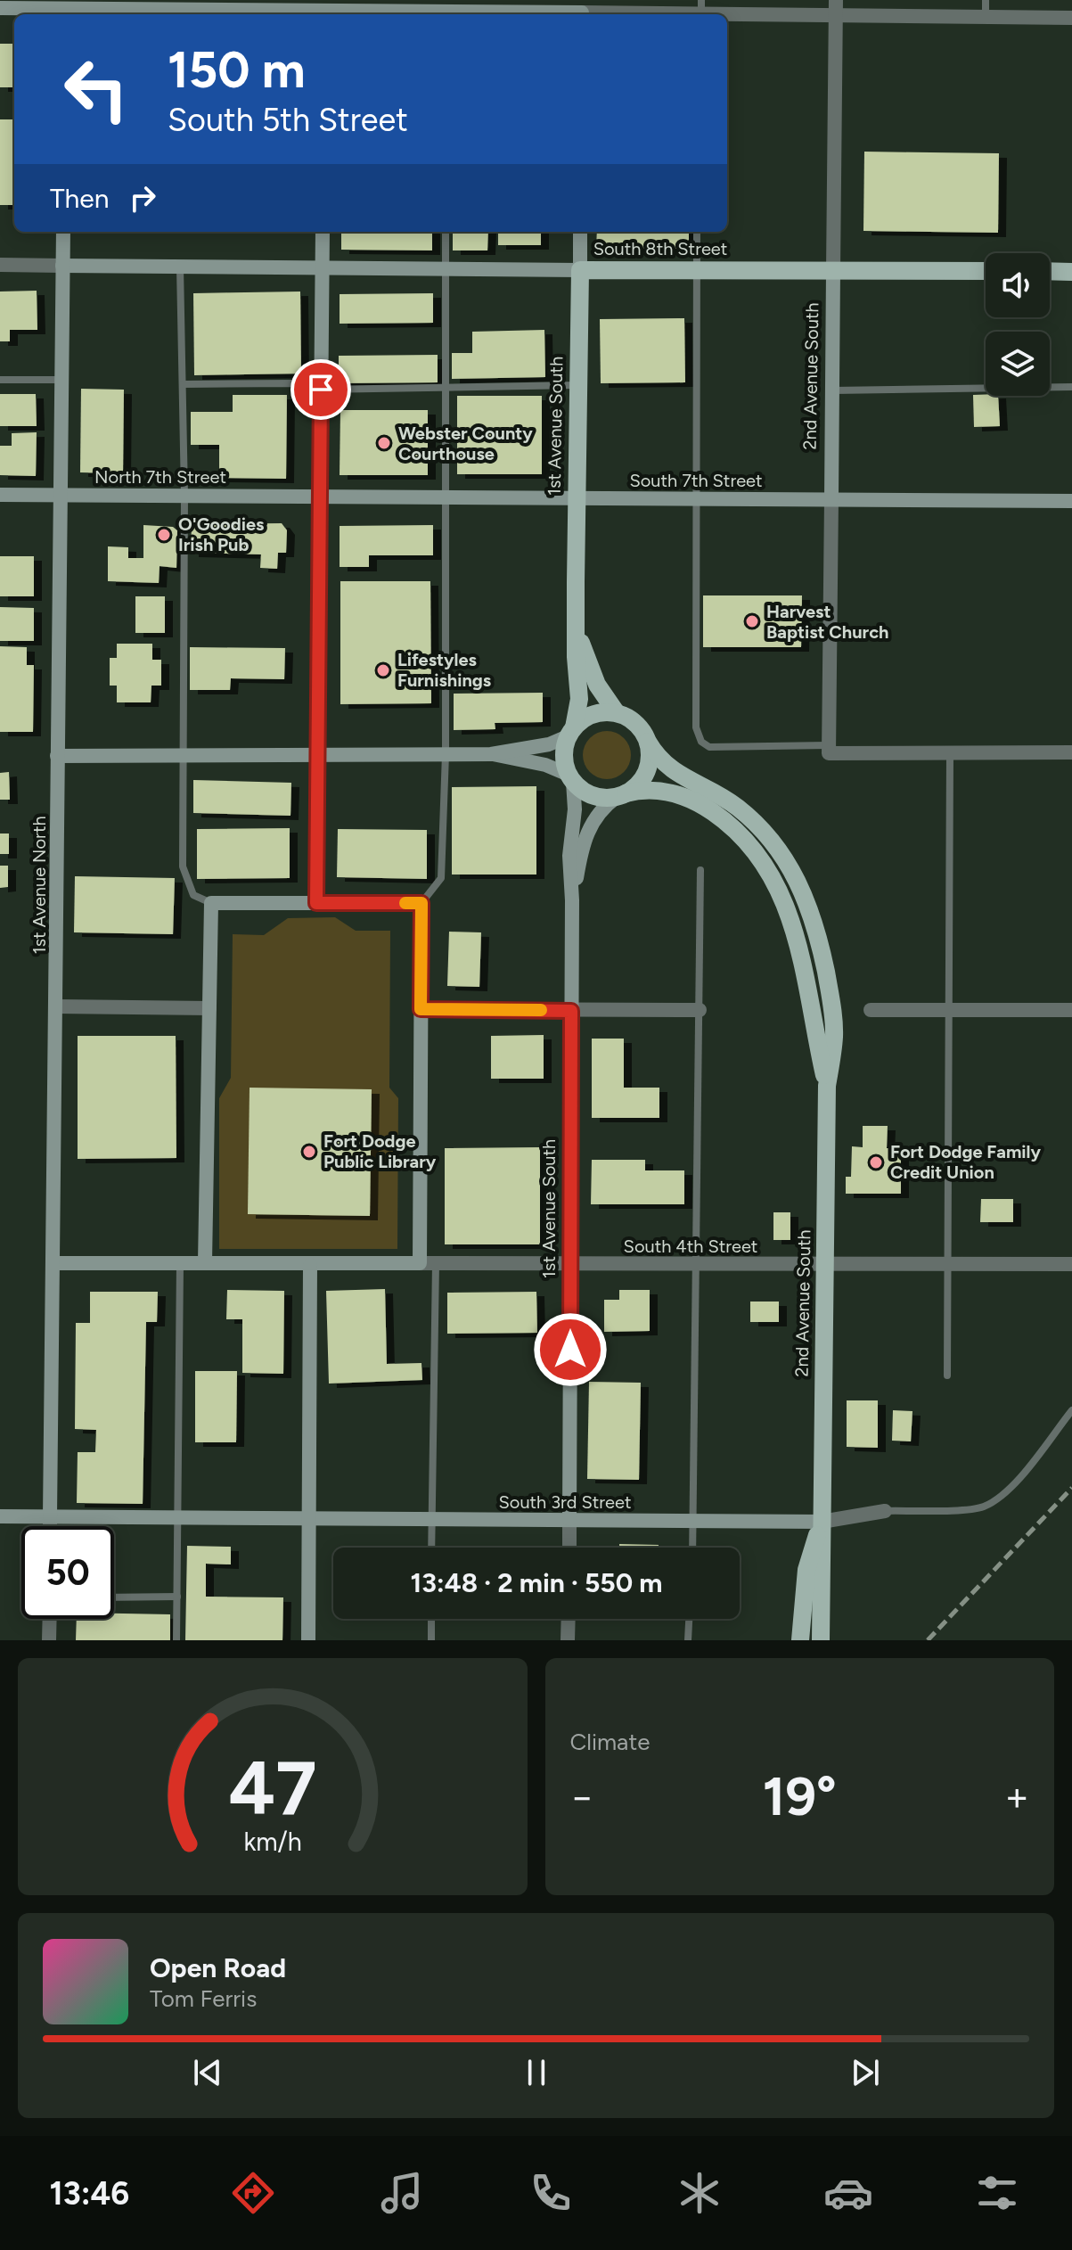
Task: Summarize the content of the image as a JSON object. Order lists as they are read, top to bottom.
{
  "streets": {
    "main road": [
      "South 8th Street",
      "2nd Avenue South",
      "1st Avenue South",
      "North 7th Street",
      "South 7th Street",
      "1st Avenue North",
      "South 4th Street",
      "South 3rd Street"
    ]
  },
  "crossings": [
    ["South 8th Street", "2nd Avenue South"],
    ["South 8th Street", "1st Avenue South"],
    ["South 8th Street", "1st Avenue North"],
    ["2nd Avenue South", "1st Avenue South"],
    ["2nd Avenue South", "South 7th Street"],
    ["2nd Avenue South", "South 4th Street"],
    ["2nd Avenue South", "South 3rd Street"],
    ["1st Avenue South", "South 7th Street"],
    ["1st Avenue South", "South 4th Street"],
    ["1st Avenue South", "South 3rd Street"],
    ["North 7th Street", "South 7th Street"],
    ["North 7th Street", "1st Avenue North"],
    ["1st Avenue North", "South 4th Street"],
    ["1st Avenue North", "South 3rd Street"]
  ],
  "places": [
    "Webster County Courthouse",
    "O'Goodies Irish Pub",
    "Harvest Baptist Church",
    "Lifestyles Furnishings",
    "Fort Dodge Public Library",
    "Fort Dodge Family Credit Union"
  ],
  "page": {
    "turn": ["150 m", "South 5th Street"],
    "then": "Then",
    "limit": "50",
    "trip": "13:48 · 2 min · 550 m",
    "tile": "Climate",
    "heat": ["−", "19°", "+"],
    "song": ["Open Road", "Tom Ferris"],
    "tabs": "13:46",
    "gauge": ["47", "km/h"]
  }
}
